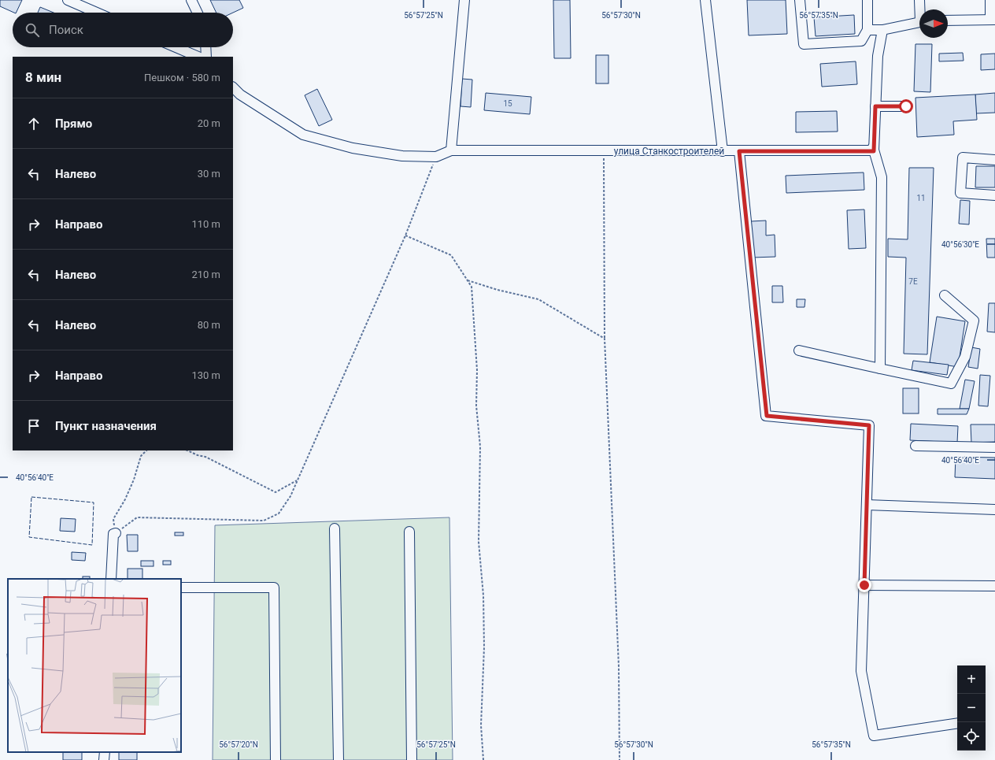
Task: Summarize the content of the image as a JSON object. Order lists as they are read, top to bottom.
{
  "streets": {
    "street": ["улица Станкостроителей"]
  },
  "house_numbers": ["15", "11", "7Е"],
  "north": "right",
  "page": {
    "search": "Поиск",
    "heading": ["8 мин", "Пешком · 580 m"],
    "list": [
      ["Прямо", "20 m"],
      ["Налево", "30 m"],
      ["Направо", "110 m"],
      ["Налево", "210 m"],
      ["Налево", "80 m"],
      ["Направо", "130 m"],
      "Пункт назначения"
    ],
    "map_buttons": ["+", "−"]
  },
  "coordinates": [
    "56°57'25\"N",
    "56°57'30\"N",
    "56°57'35\"N",
    "40°56'30\"E",
    "40°56'40\"E",
    "56°57'20\"N"
  ]
}
